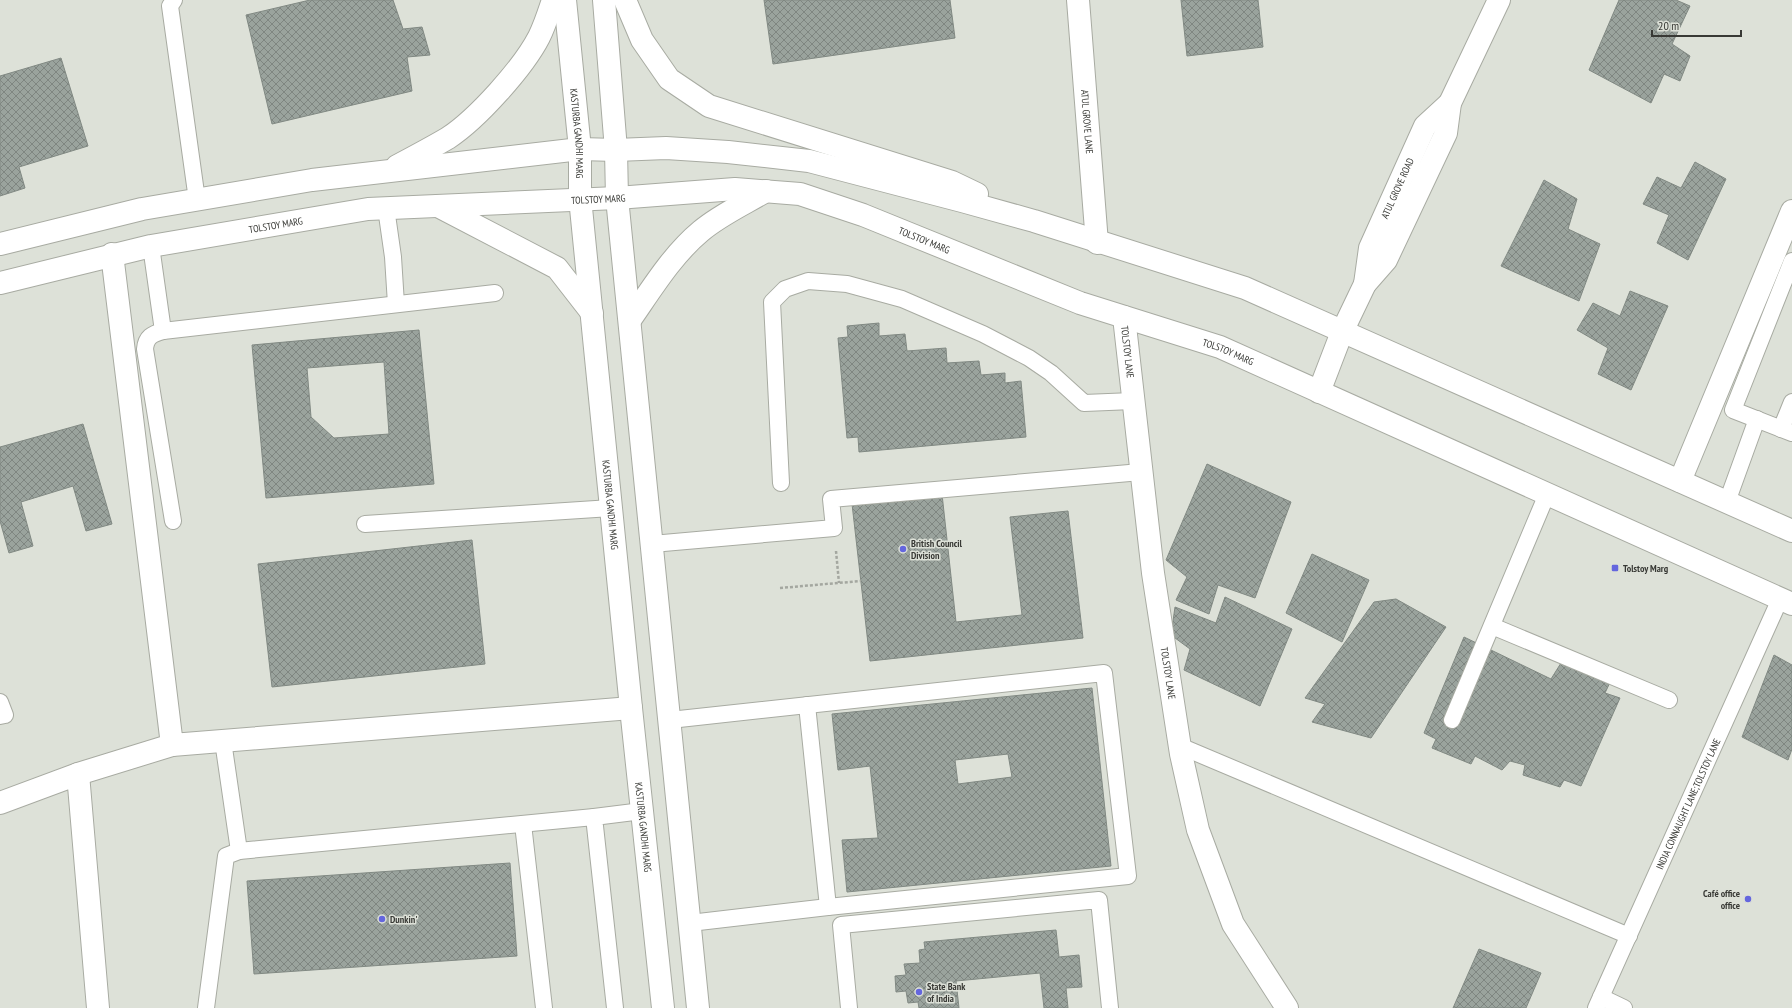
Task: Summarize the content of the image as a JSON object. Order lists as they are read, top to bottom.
{
  "streets": {
    "main road": [
      "ATUL GROVE LANE",
      "KASTURBA GANDHI MARG",
      "ATUL GROVE ROAD",
      "TOLSTOY MARG",
      "TOLSTOY LANE"
    ],
    "lane": ["INDIA CONNAUGHT LANE;TOLSTOY LANE"]
  },
  "crossings": [
    ["KASTURBA GANDHI MARG", "TOLSTOY MARG"],
    ["ATUL GROVE ROAD", "TOLSTOY MARG"],
    ["TOLSTOY MARG", "TOLSTOY LANE"],
    ["TOLSTOY MARG", "INDIA CONNAUGHT LANE;TOLSTOY LANE"]
  ],
  "places": {
    "other": [
      "British Council Division",
      "Café office office",
      "Dunkin'",
      "State Bank of India"
    ],
    "transit": ["Tolstoy Marg"]
  },
  "scale_bar": "20 m"
}
